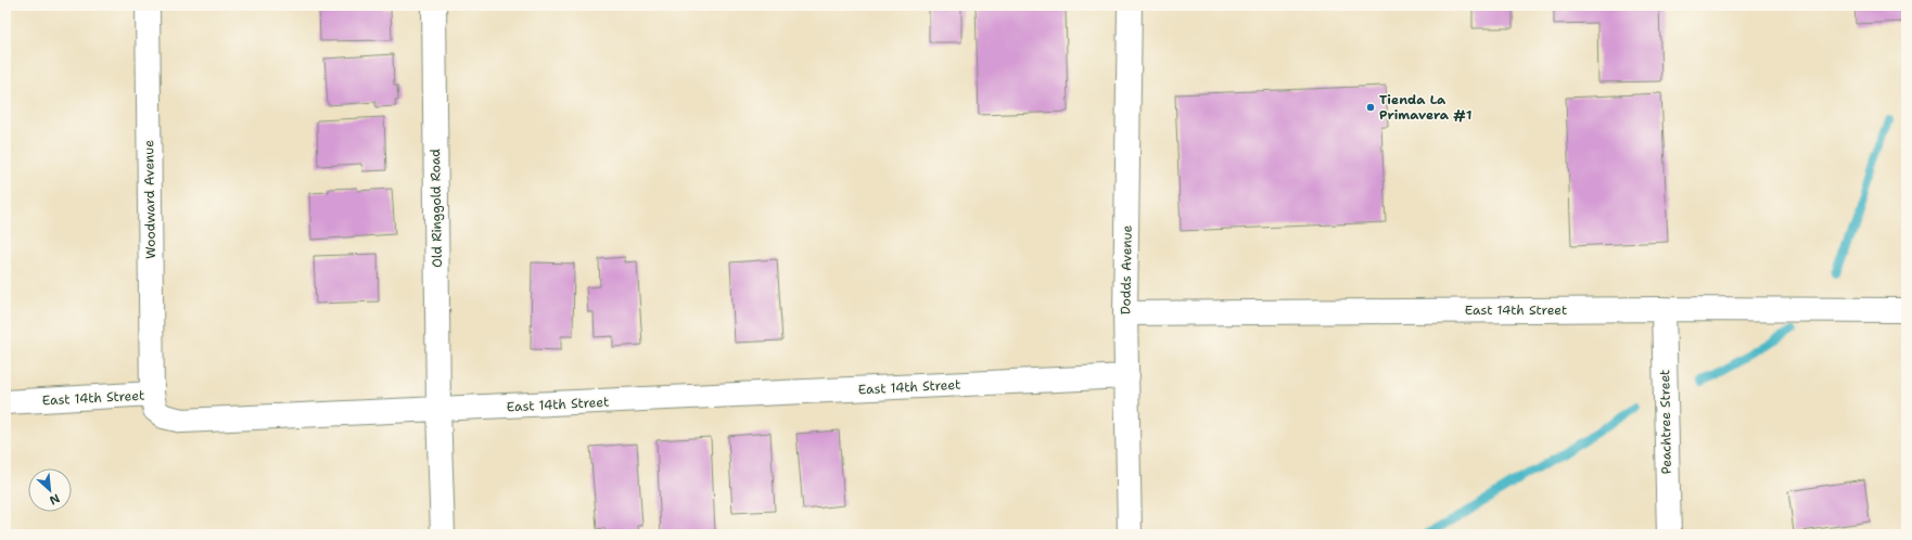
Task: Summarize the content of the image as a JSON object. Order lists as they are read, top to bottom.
{
  "streets": {
    "street": [
      "Woodward Avenue",
      "Old Ringgold Road",
      "Dodds Avenue",
      "East 14th Street",
      "Peachtree Street"
    ]
  },
  "crossings": [
    ["Woodward Avenue", "East 14th Street"],
    ["Old Ringgold Road", "East 14th Street"],
    ["Dodds Avenue", "East 14th Street"],
    ["East 14th Street", "Peachtree Street"]
  ],
  "places": ["Tienda La Primavera #1"],
  "north": "bottom right"
}
